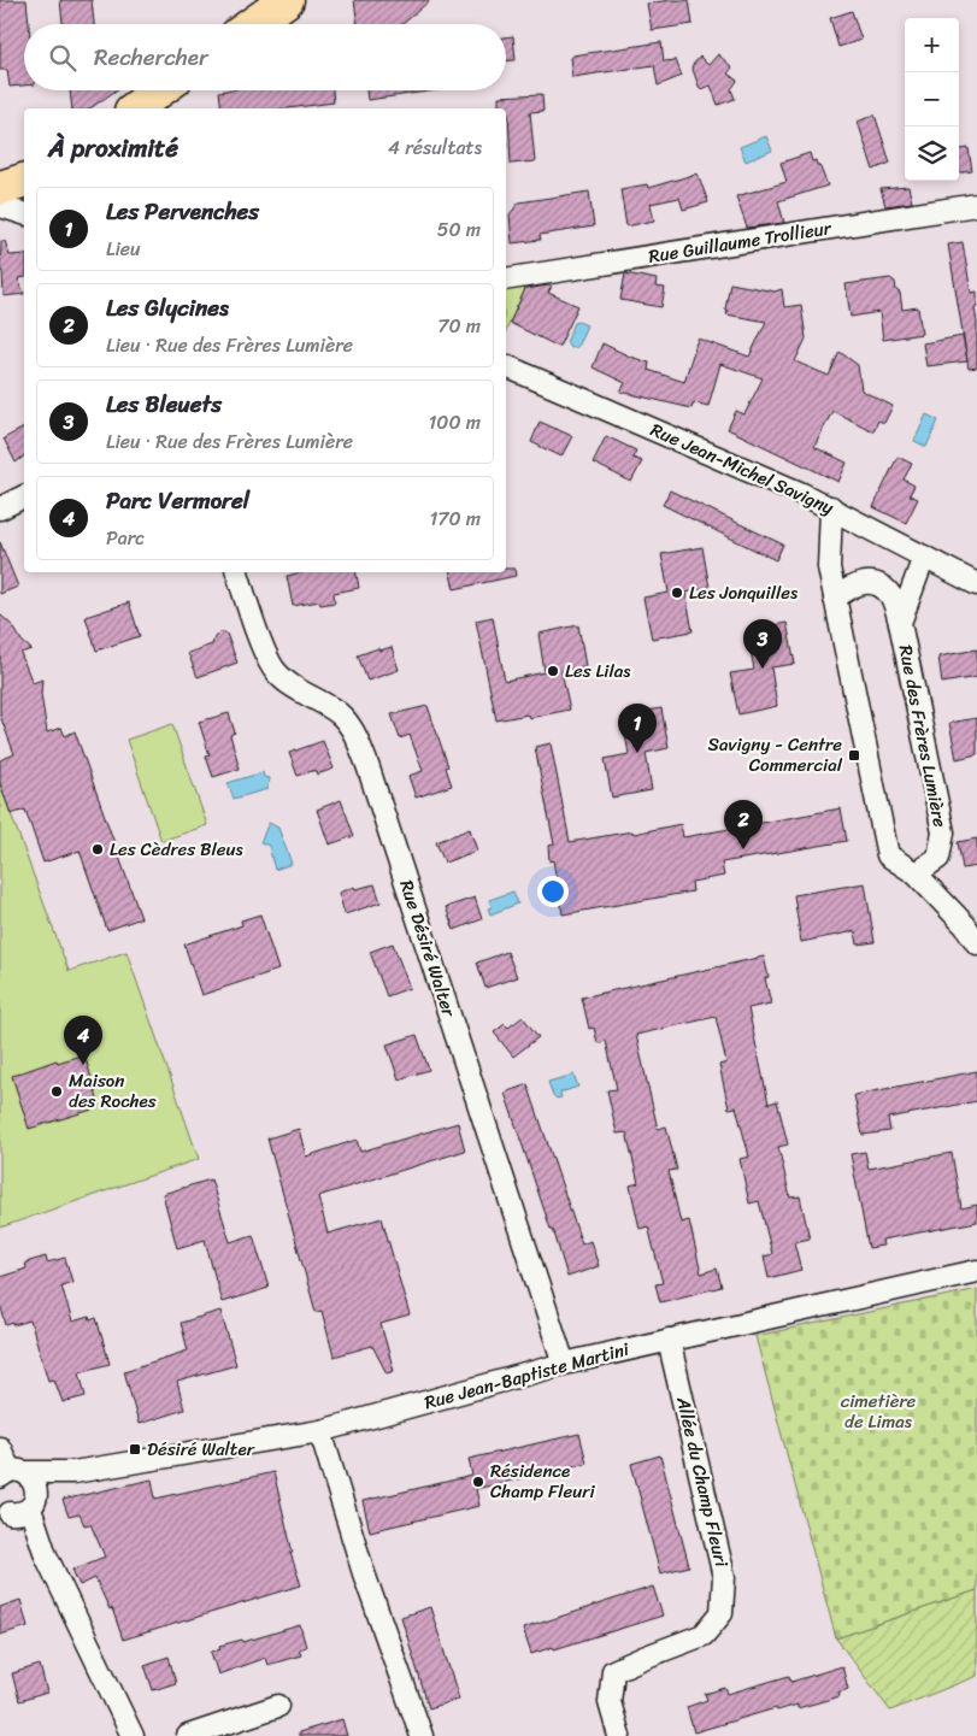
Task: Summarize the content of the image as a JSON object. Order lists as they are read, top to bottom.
{
  "streets": {
    "street": [
      "Rue Guillaume Trollieur",
      "Rue Jean-Michel Savigny",
      "Rue des Frères Lumière",
      "Rue Désiré Walter",
      "Rue Jean-Baptiste Martini",
      "Allée du Champ Fleuri"
    ]
  },
  "crossings": [
    ["Rue Jean-Michel Savigny", "Rue des Frères Lumière"],
    ["Rue Désiré Walter", "Rue Jean-Baptiste Martini"],
    ["Rue Jean-Baptiste Martini", "Allée du Champ Fleuri"]
  ],
  "parks": ["cimetière de Limas"],
  "places": {
    "other": [
      "Les Jonquilles",
      "Les Lilas",
      "Les Cèdres Bleus",
      "Maison des Roches",
      "Résidence Champ Fleuri"
    ],
    "transit": ["Savigny - Centre Commercial", "Désiré Walter"]
  },
  "page": {
    "map_buttons": ["+", "−"],
    "search": "Rechercher",
    "heading": ["À proximité", "4 résultats"],
    "list": [
      {
        "mark": "1",
        "name": "Les Pervenches",
        "note": "Lieu",
        "value": "50 m"
      },
      {
        "mark": "2",
        "name": "Les Glycines",
        "note": "Lieu · Rue des Frères Lumière",
        "value": "70 m"
      },
      {
        "mark": "3",
        "name": "Les Bleuets",
        "note": "Lieu · Rue des Frères Lumière",
        "value": "100 m"
      },
      {
        "mark": "4",
        "name": "Parc Vermorel",
        "note": "Parc",
        "value": "170 m"
      }
    ],
    "pins": [
      "3",
      "1",
      "2",
      "4"
    ]
  }
}
